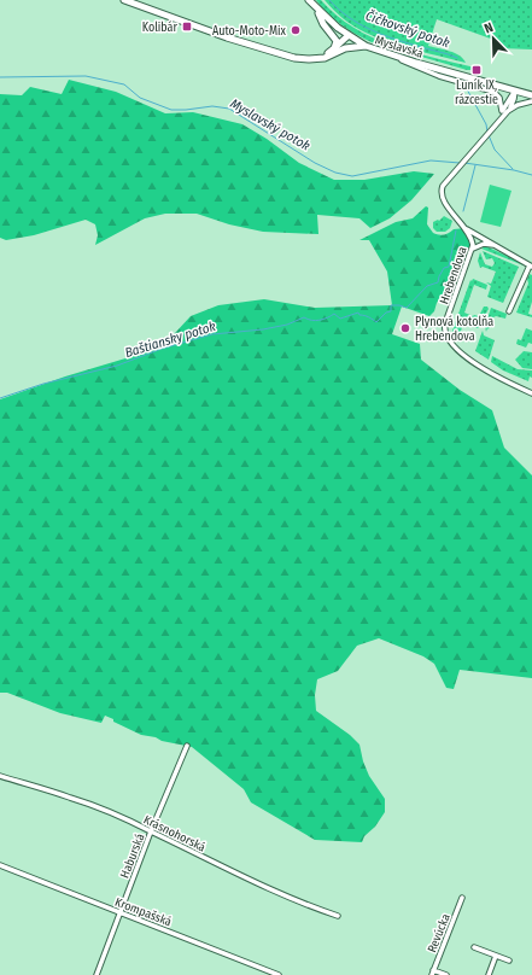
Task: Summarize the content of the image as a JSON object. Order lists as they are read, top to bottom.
{
  "streets": {
    "street": [
      "Myslavská",
      "Hrebendova",
      "Krásnohorská",
      "Haburská",
      "Krompašská",
      "Revúcka"
    ]
  },
  "crossings": [
    ["Krásnohorská", "Haburská"],
    ["Haburská", "Krompašská"]
  ],
  "water": ["Čičkovský potok", "Myslavský potok", "Baštiansky potok"],
  "places": {
    "transit": ["Kolibár", "Luník IX, rázcestie"],
    "other": ["Auto-Moto-Mix", "Plynová kotolňa Hrebendova"]
  },
  "north": "top left"
}
